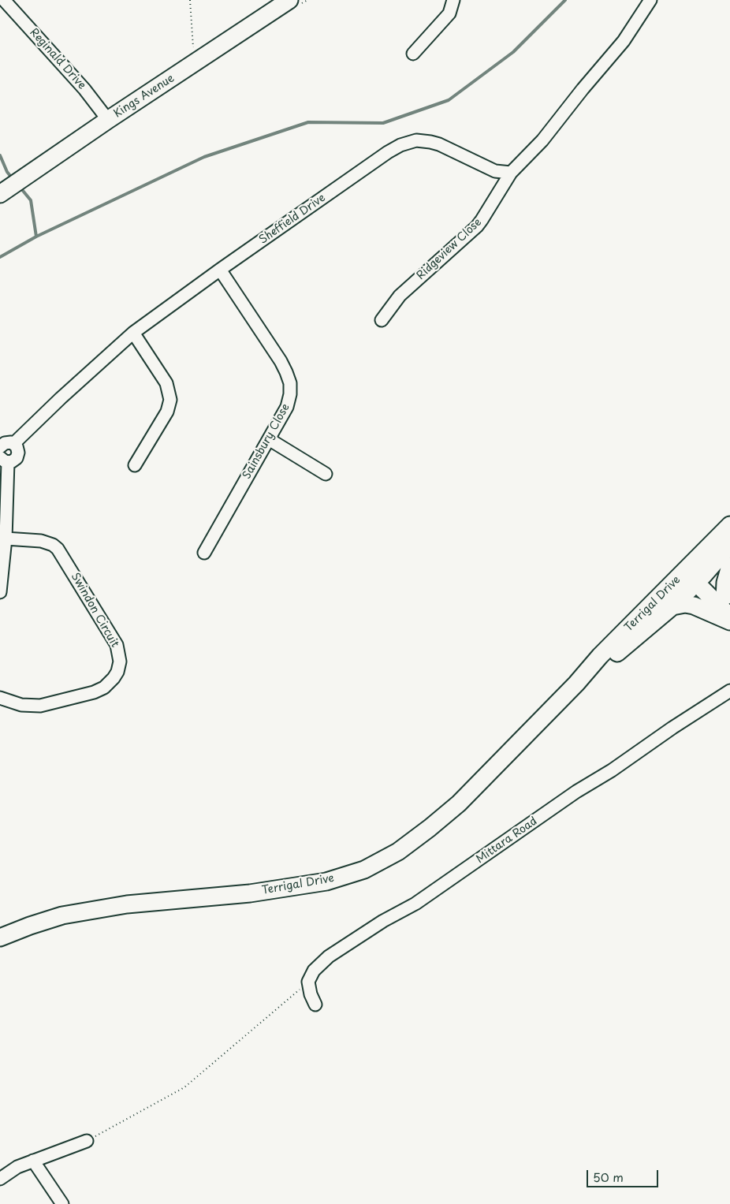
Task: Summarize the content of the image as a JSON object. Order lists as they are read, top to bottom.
{
  "streets": {
    "main road": ["Kings Avenue", "Terrigal Drive"],
    "street": [
      "Reginald Drive",
      "Sheffield Drive",
      "Ridgeview Close",
      "Sainsbury Close",
      "Swindon Circuit",
      "Mittara Road"
    ]
  },
  "crossings": [
    ["Reginald Drive", "Kings Avenue"],
    ["Sheffield Drive", "Ridgeview Close"],
    ["Sheffield Drive", "Sainsbury Close"]
  ],
  "scale_bar": "50 m"
}
